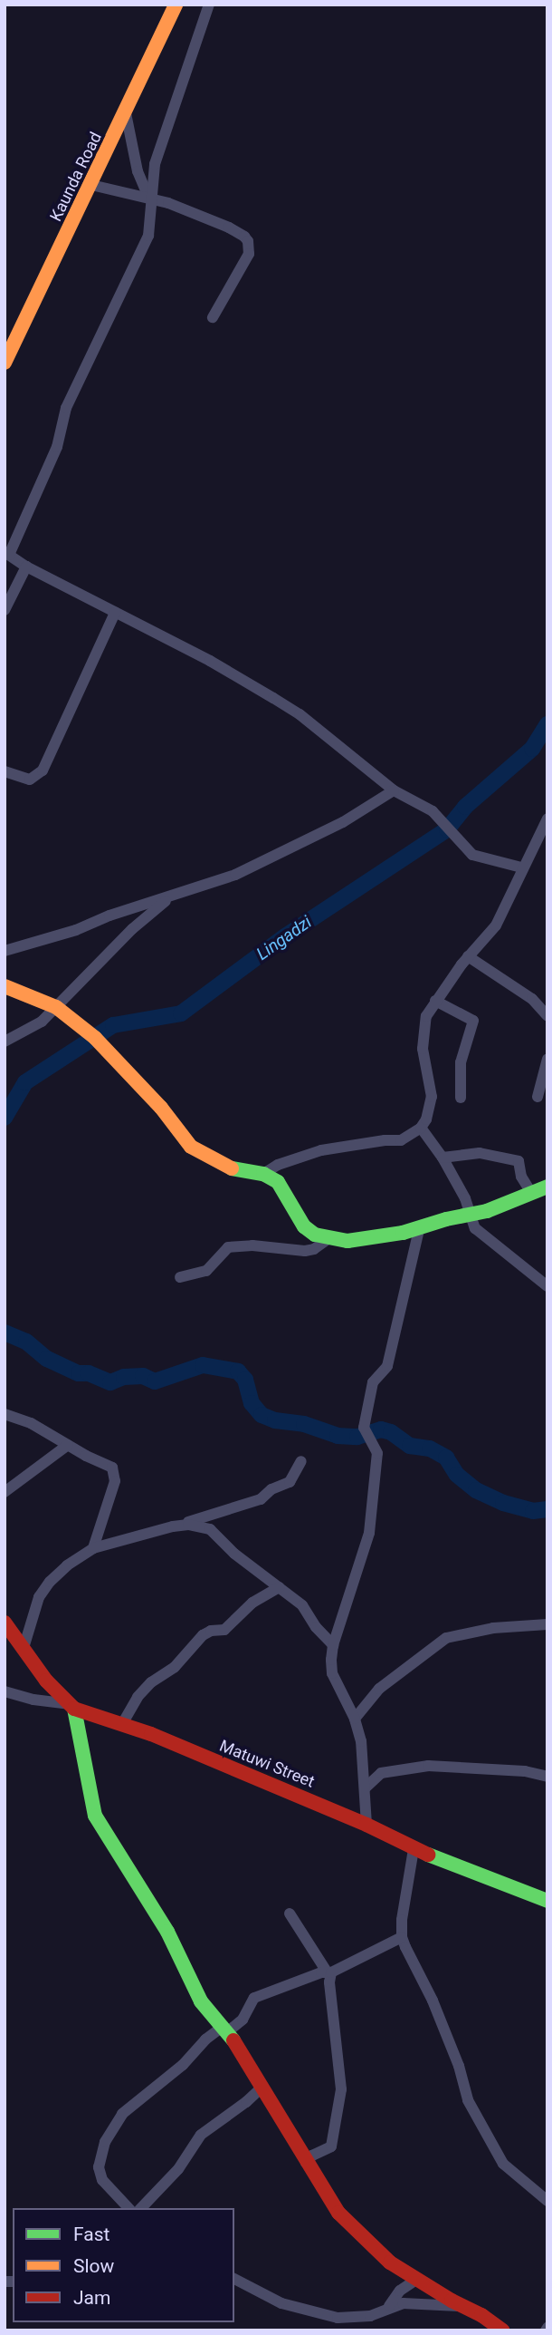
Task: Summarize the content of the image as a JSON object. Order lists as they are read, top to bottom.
{
  "streets": {
    "street": ["Kaunda Road", "Matuwi Street"]
  },
  "water": ["Lingadzi"],
  "legend": ["Fast", "Slow", "Jam"]
}
